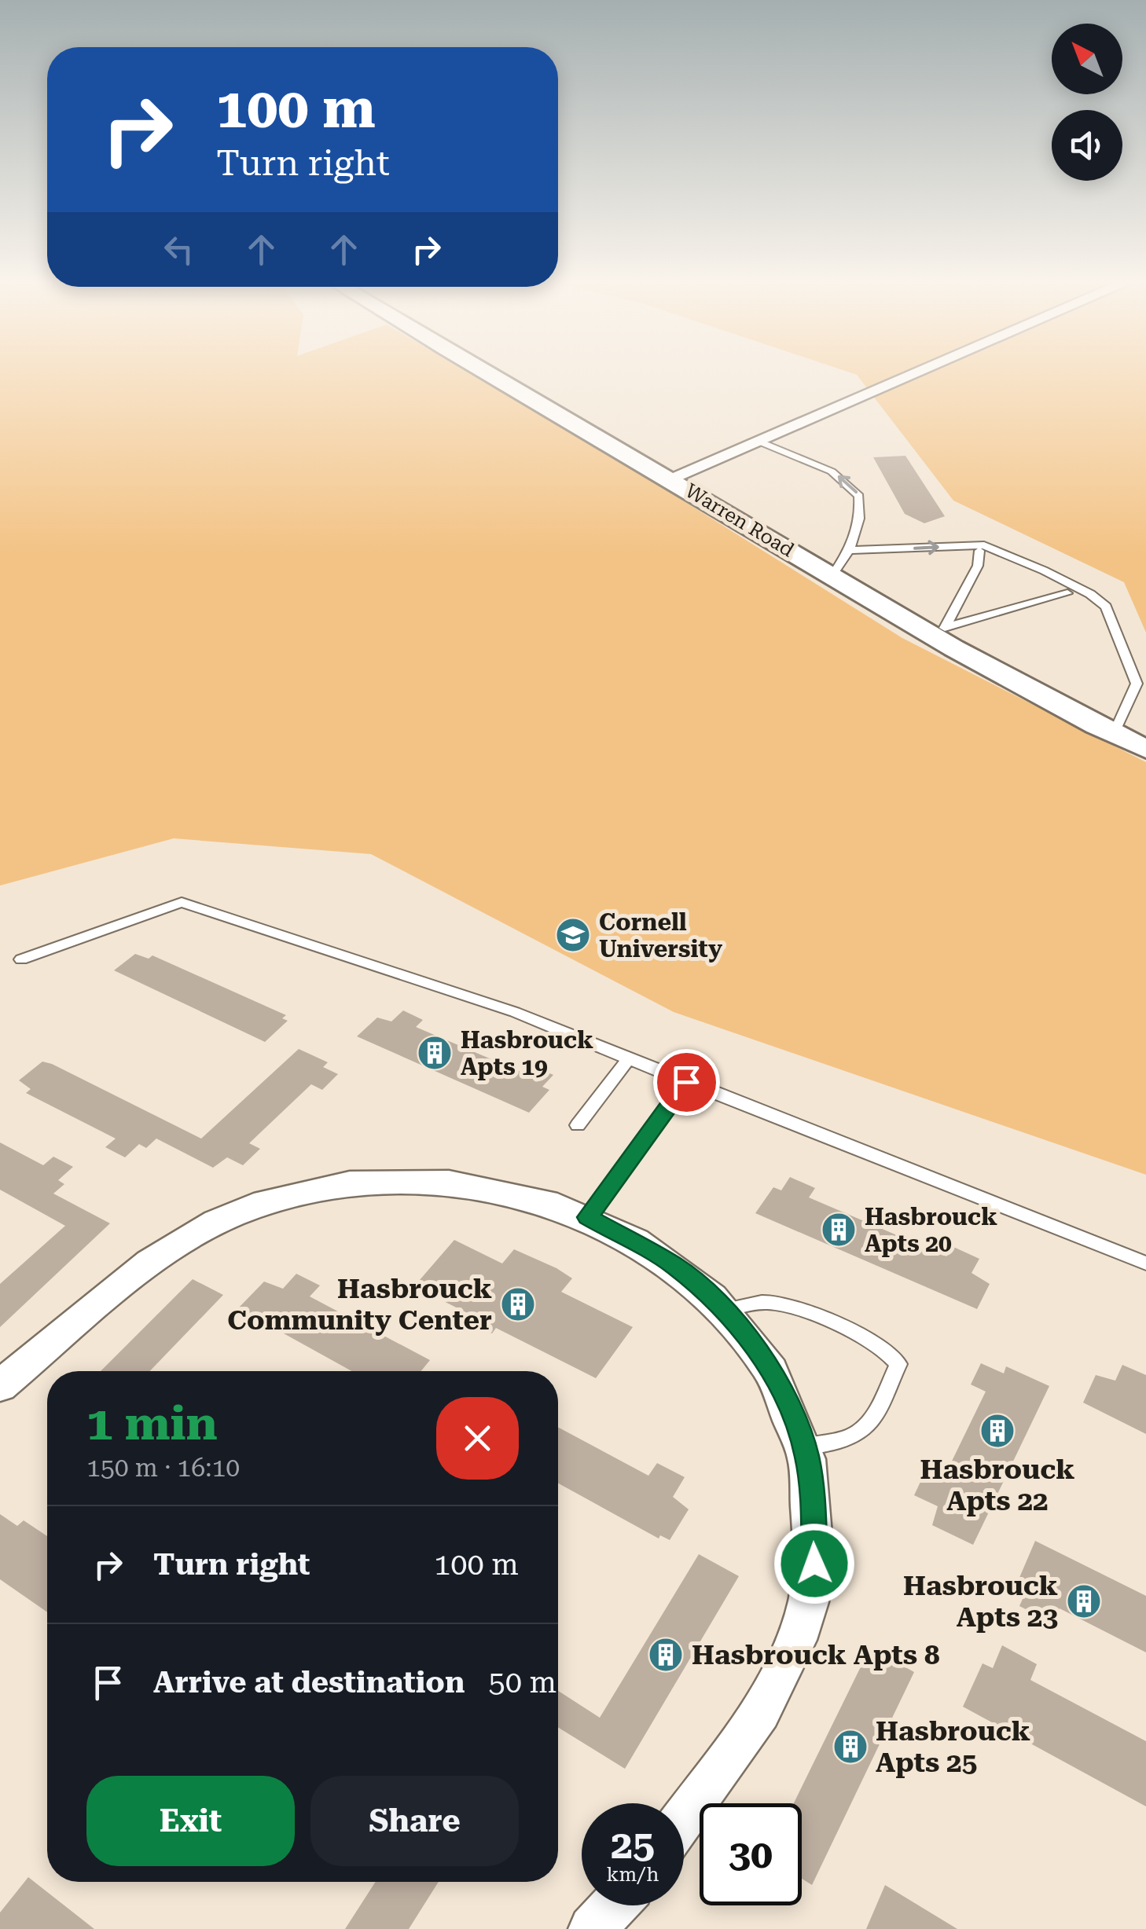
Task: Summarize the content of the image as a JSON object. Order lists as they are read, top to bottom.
{
  "streets": {
    "street": ["Warren Road"]
  },
  "places": {
    "school or university": ["Cornell University"],
    "building": [
      "Hasbrouck Apts 19",
      "Hasbrouck Apts 20",
      "Hasbrouck Community Center",
      "Hasbrouck Apts 22",
      "Hasbrouck Apts 23",
      "Hasbrouck Apts 8",
      "Hasbrouck Apts 25"
    ]
  },
  "north": "top left",
  "page": {
    "turn": ["100 m", "Turn right"],
    "heading": ["1 min", "150 m · 16:10"],
    "list": [
      {
        "name": "Turn right",
        "value": "100 m"
      },
      {
        "name": "Arrive at destination",
        "value": "50 m"
      }
    ],
    "buttons": ["Exit", "Share"],
    "speed": "25 km/h",
    "limit": "30"
  }
}
